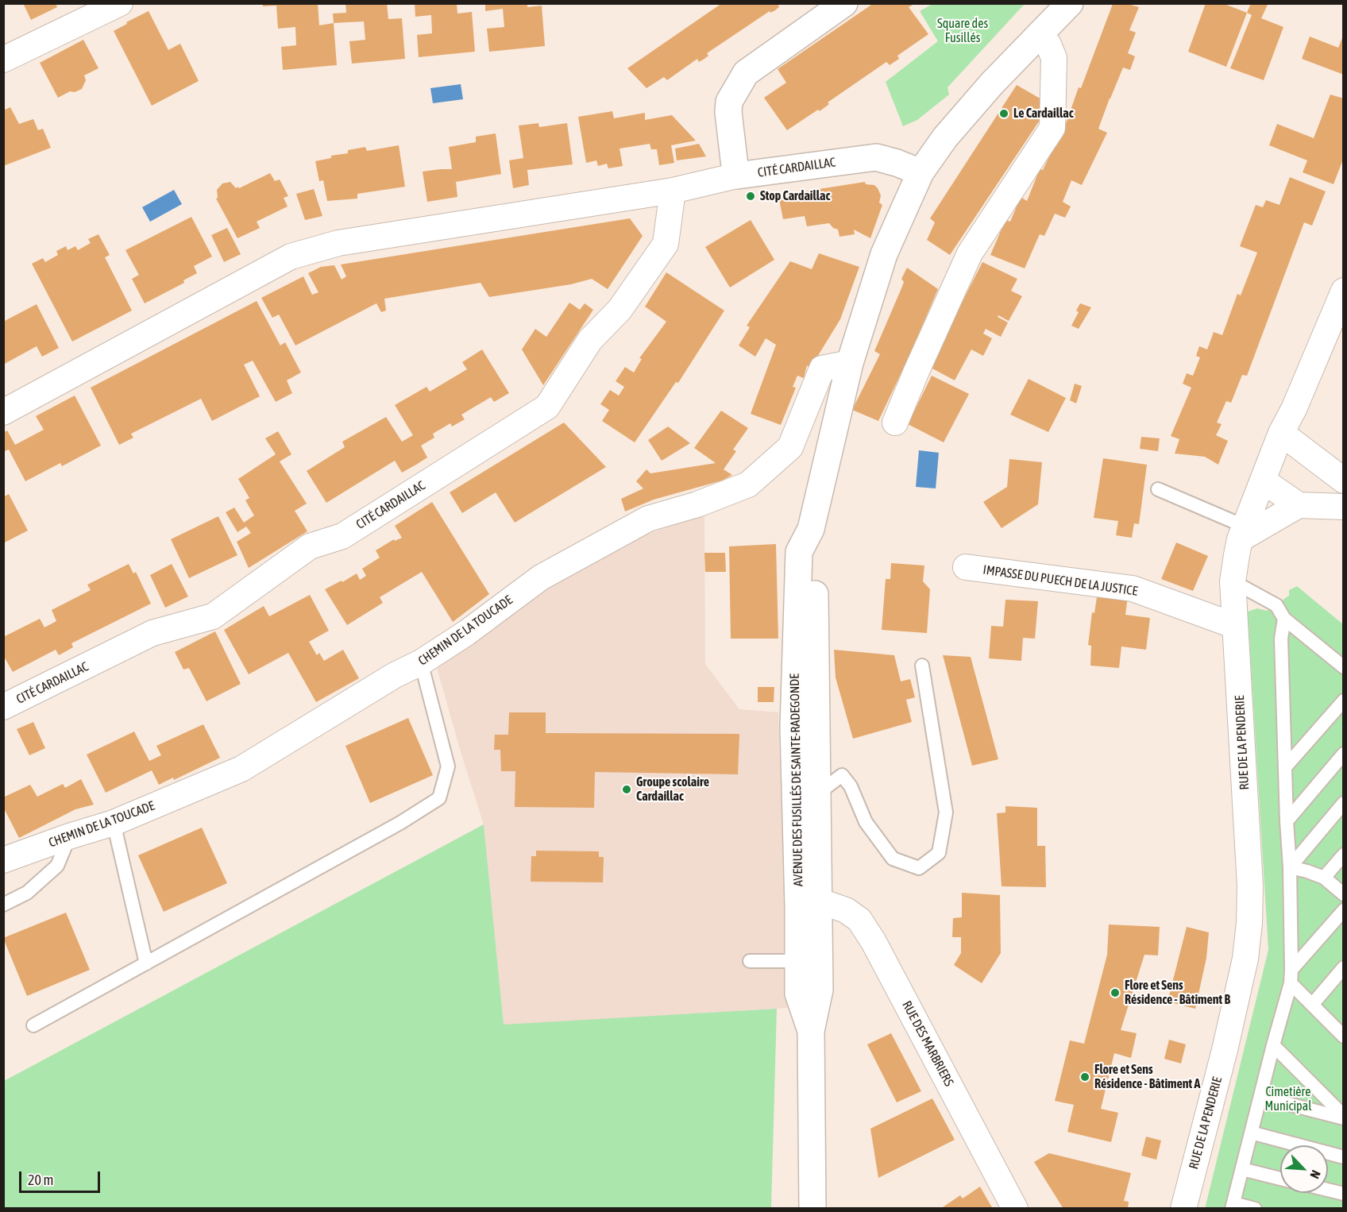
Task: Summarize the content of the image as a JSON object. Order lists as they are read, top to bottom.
{
  "streets": {
    "street": [
      "CITÉ CARDAILLAC",
      "IMPASSE DU PUECH DE LA JUSTICE",
      "CHEMIN DE LA TOUCADE",
      "RUE DE LA PENDERIE",
      "AVENUE DES FUSILLÉS DE SAINTE-RADEGONDE",
      "RUE DES MARBRIERS"
    ]
  },
  "crossings": [
    ["CITÉ CARDAILLAC", "AVENUE DES FUSILLÉS DE SAINTE-RADEGONDE"],
    ["IMPASSE DU PUECH DE LA JUSTICE", "RUE DE LA PENDERIE"],
    ["CHEMIN DE LA TOUCADE", "AVENUE DES FUSILLÉS DE SAINTE-RADEGONDE"],
    ["AVENUE DES FUSILLÉS DE SAINTE-RADEGONDE", "RUE DES MARBRIERS"]
  ],
  "parks": ["Square des Fusillés", "Cimetière Municipal"],
  "places": [
    "Le Cardaillac",
    "Stop Cardaillac",
    "Groupe scolaire Cardaillac",
    "Flore et Sens Résidence - Bâtiment B",
    "Flore et Sens Résidence - Bâtiment A"
  ],
  "scale_bar": "20 m",
  "north": "bottom right"
}
